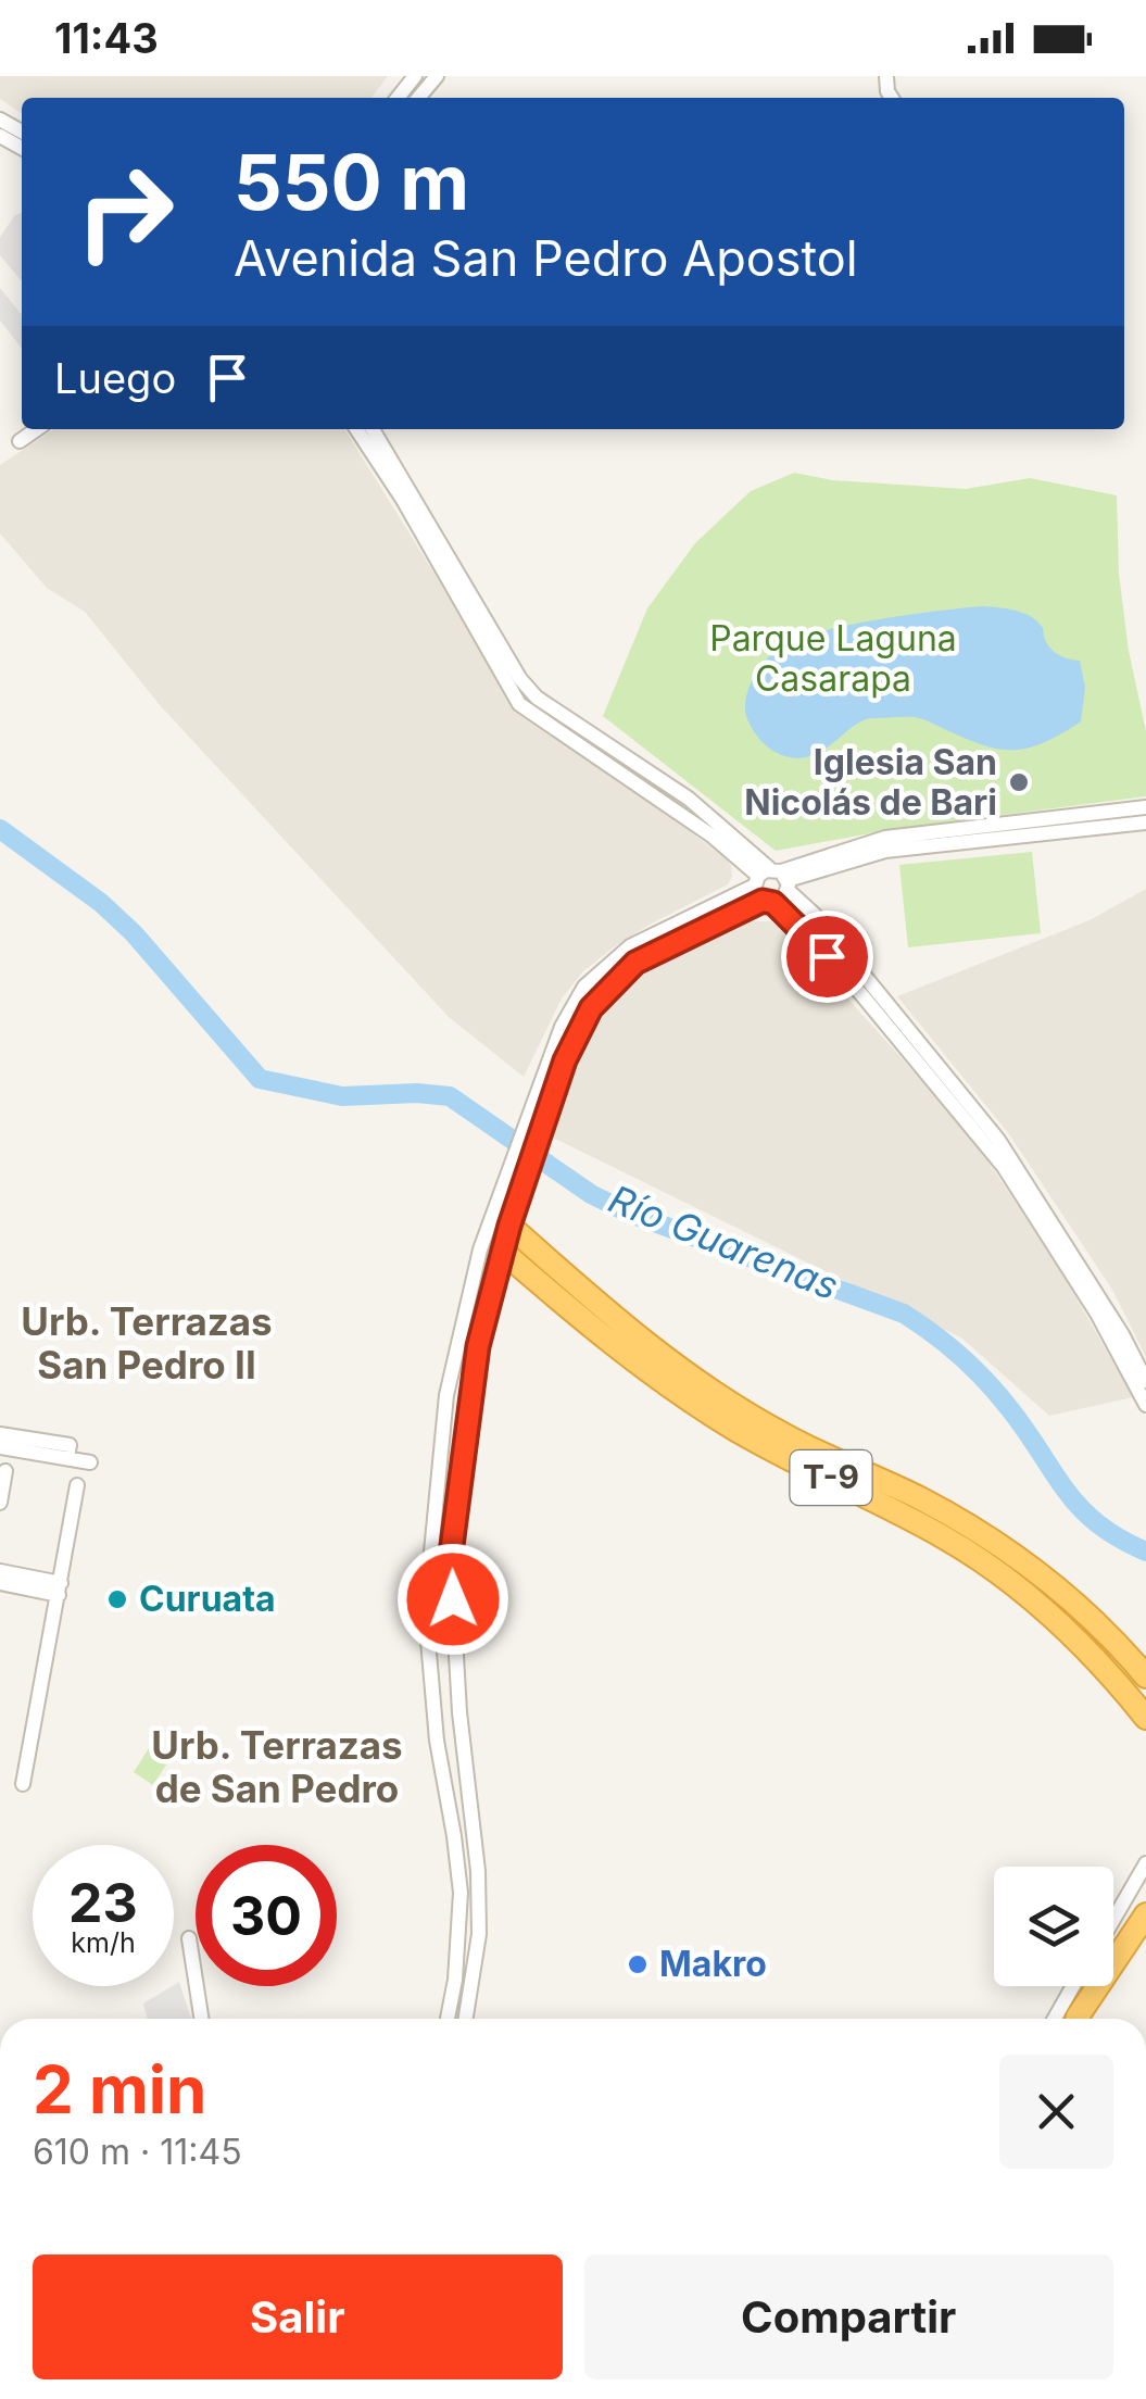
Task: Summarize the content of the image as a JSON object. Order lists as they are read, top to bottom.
{
  "streets": {
    "highway": ["T-9"]
  },
  "districts": ["Urb. Terrazas San Pedro II", "Urb. Terrazas de San Pedro"],
  "water": ["Río Guarenas"],
  "parks": ["Parque Laguna Casarapa"],
  "places": ["Iglesia San Nicolás de Bari", "Curuata", "Makro"],
  "page": {
    "status": "11:43",
    "turn": ["550 m", "Avenida San Pedro Apostol"],
    "then": "Luego",
    "speed": "23 km/h",
    "limit": "30",
    "heading": ["2 min", "610 m · 11:45"],
    "buttons": ["Salir", "Compartir"]
  }
}
